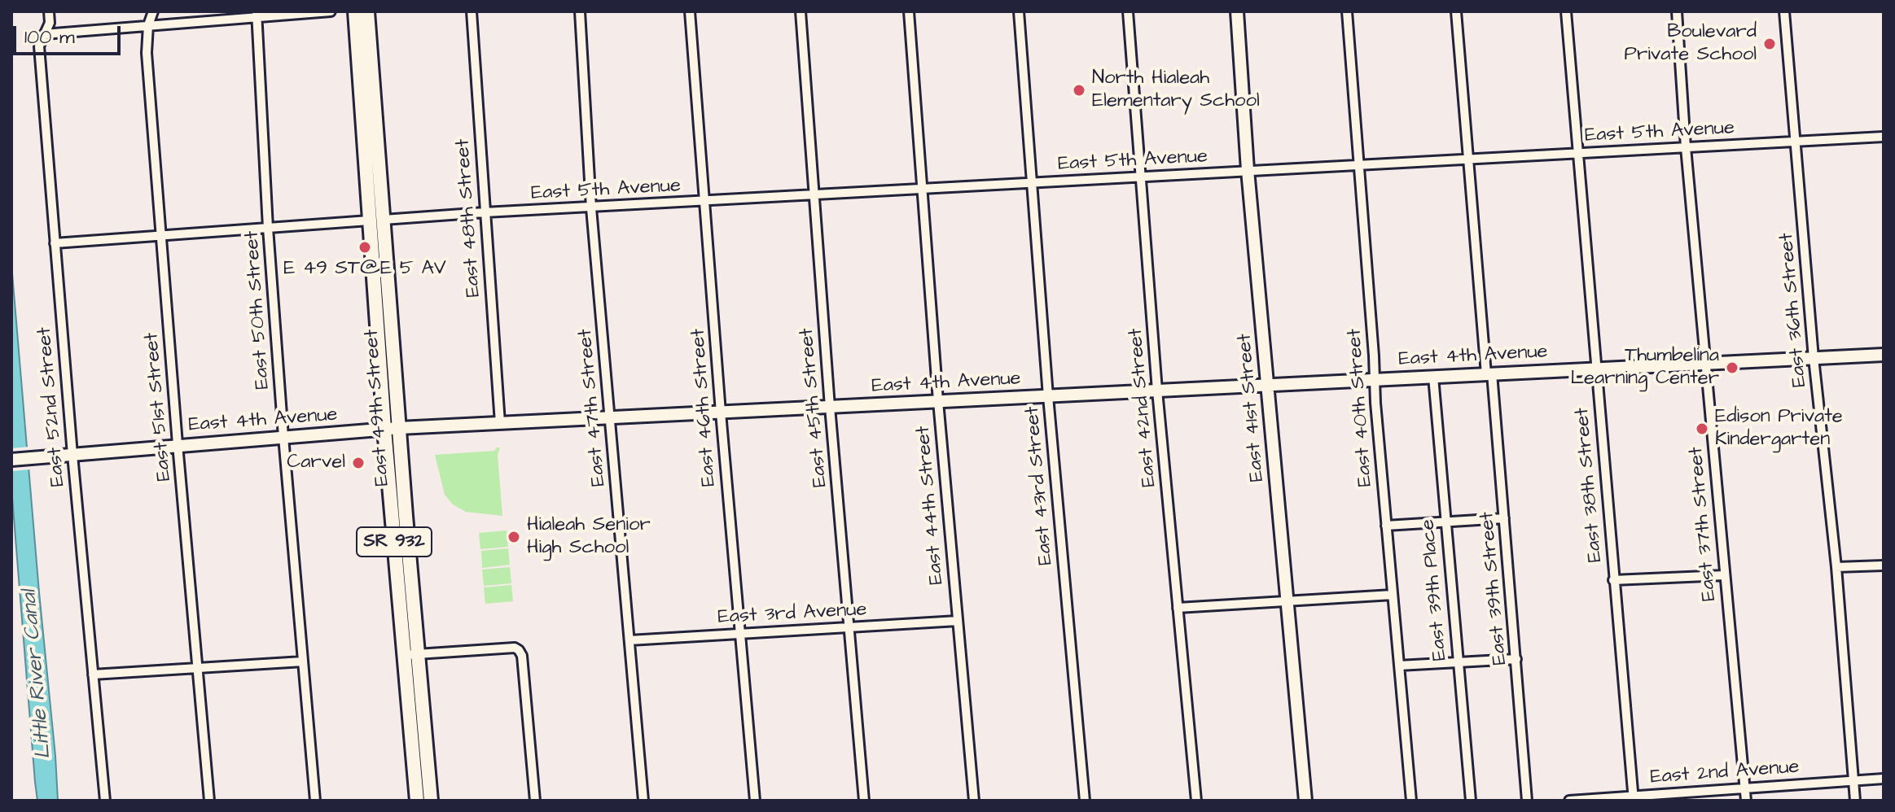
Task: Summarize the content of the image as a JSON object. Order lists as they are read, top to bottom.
{
  "streets": {
    "main road": [
      "East 4th Avenue",
      "East 49th Street",
      "East 41st Street",
      "SR 932"
    ],
    "street": [
      "East 5th Avenue",
      "East 48th Street",
      "East 50th Street",
      "East 36th Street",
      "East 52nd Street",
      "East 51st Street",
      "East 47th Street",
      "East 46th Street",
      "East 45th Street",
      "East 42nd Street",
      "East 40th Street",
      "East 38th Street",
      "East 43rd Street",
      "East 44th Street",
      "East 37th Street",
      "East 39th Street",
      "East 39th Place",
      "East 3rd Avenue",
      "East 2nd Avenue"
    ]
  },
  "crossings": [
    ["East 5th Avenue", "East 48th Street"],
    ["East 5th Avenue", "East 36th Street"],
    ["East 5th Avenue", "East 49th Street"],
    ["East 5th Avenue", "East 47th Street"],
    ["East 5th Avenue", "East 46th Street"],
    ["East 5th Avenue", "East 45th Street"],
    ["East 5th Avenue", "East 42nd Street"],
    ["East 5th Avenue", "East 41st Street"],
    ["East 5th Avenue", "East 40th Street"],
    ["East 5th Avenue", "East 38th Street"],
    ["East 5th Avenue", "East 43rd Street"],
    ["East 5th Avenue", "East 44th Street"],
    ["East 5th Avenue", "East 37th Street"],
    ["East 5th Avenue", "East 39th Street"],
    ["East 48th Street", "East 4th Avenue"],
    ["East 50th Street", "East 4th Avenue"],
    ["East 36th Street", "East 4th Avenue"],
    ["East 36th Street", "East 2nd Avenue"],
    ["East 4th Avenue", "East 52nd Street"],
    ["East 4th Avenue", "East 51st Street"],
    ["East 4th Avenue", "East 49th Street"],
    ["East 4th Avenue", "East 47th Street"],
    ["East 4th Avenue", "East 46th Street"],
    ["East 4th Avenue", "East 45th Street"],
    ["East 4th Avenue", "East 42nd Street"],
    ["East 4th Avenue", "East 41st Street"],
    ["East 4th Avenue", "East 40th Street"],
    ["East 4th Avenue", "East 38th Street"],
    ["East 4th Avenue", "East 43rd Street"],
    ["East 4th Avenue", "East 44th Street"],
    ["East 4th Avenue", "East 37th Street"],
    ["East 4th Avenue", "East 39th Street"],
    ["East 4th Avenue", "East 39th Place"],
    ["East 47th Street", "East 3rd Avenue"],
    ["East 46th Street", "East 3rd Avenue"],
    ["East 45th Street", "East 3rd Avenue"],
    ["East 38th Street", "East 2nd Avenue"],
    ["East 44th Street", "East 3rd Avenue"],
    ["East 37th Street", "East 2nd Avenue"]
  ],
  "water": ["Little River Canal"],
  "places": [
    "Boulevard Private School",
    "North Hialeah Elementary School",
    "E 49 ST@E 5 AV",
    "Thumbelina Learning Center",
    "Edison Private Kindergarten",
    "Carvel",
    "Hialeah Senior High School"
  ],
  "scale_bar": "100 m"
}
